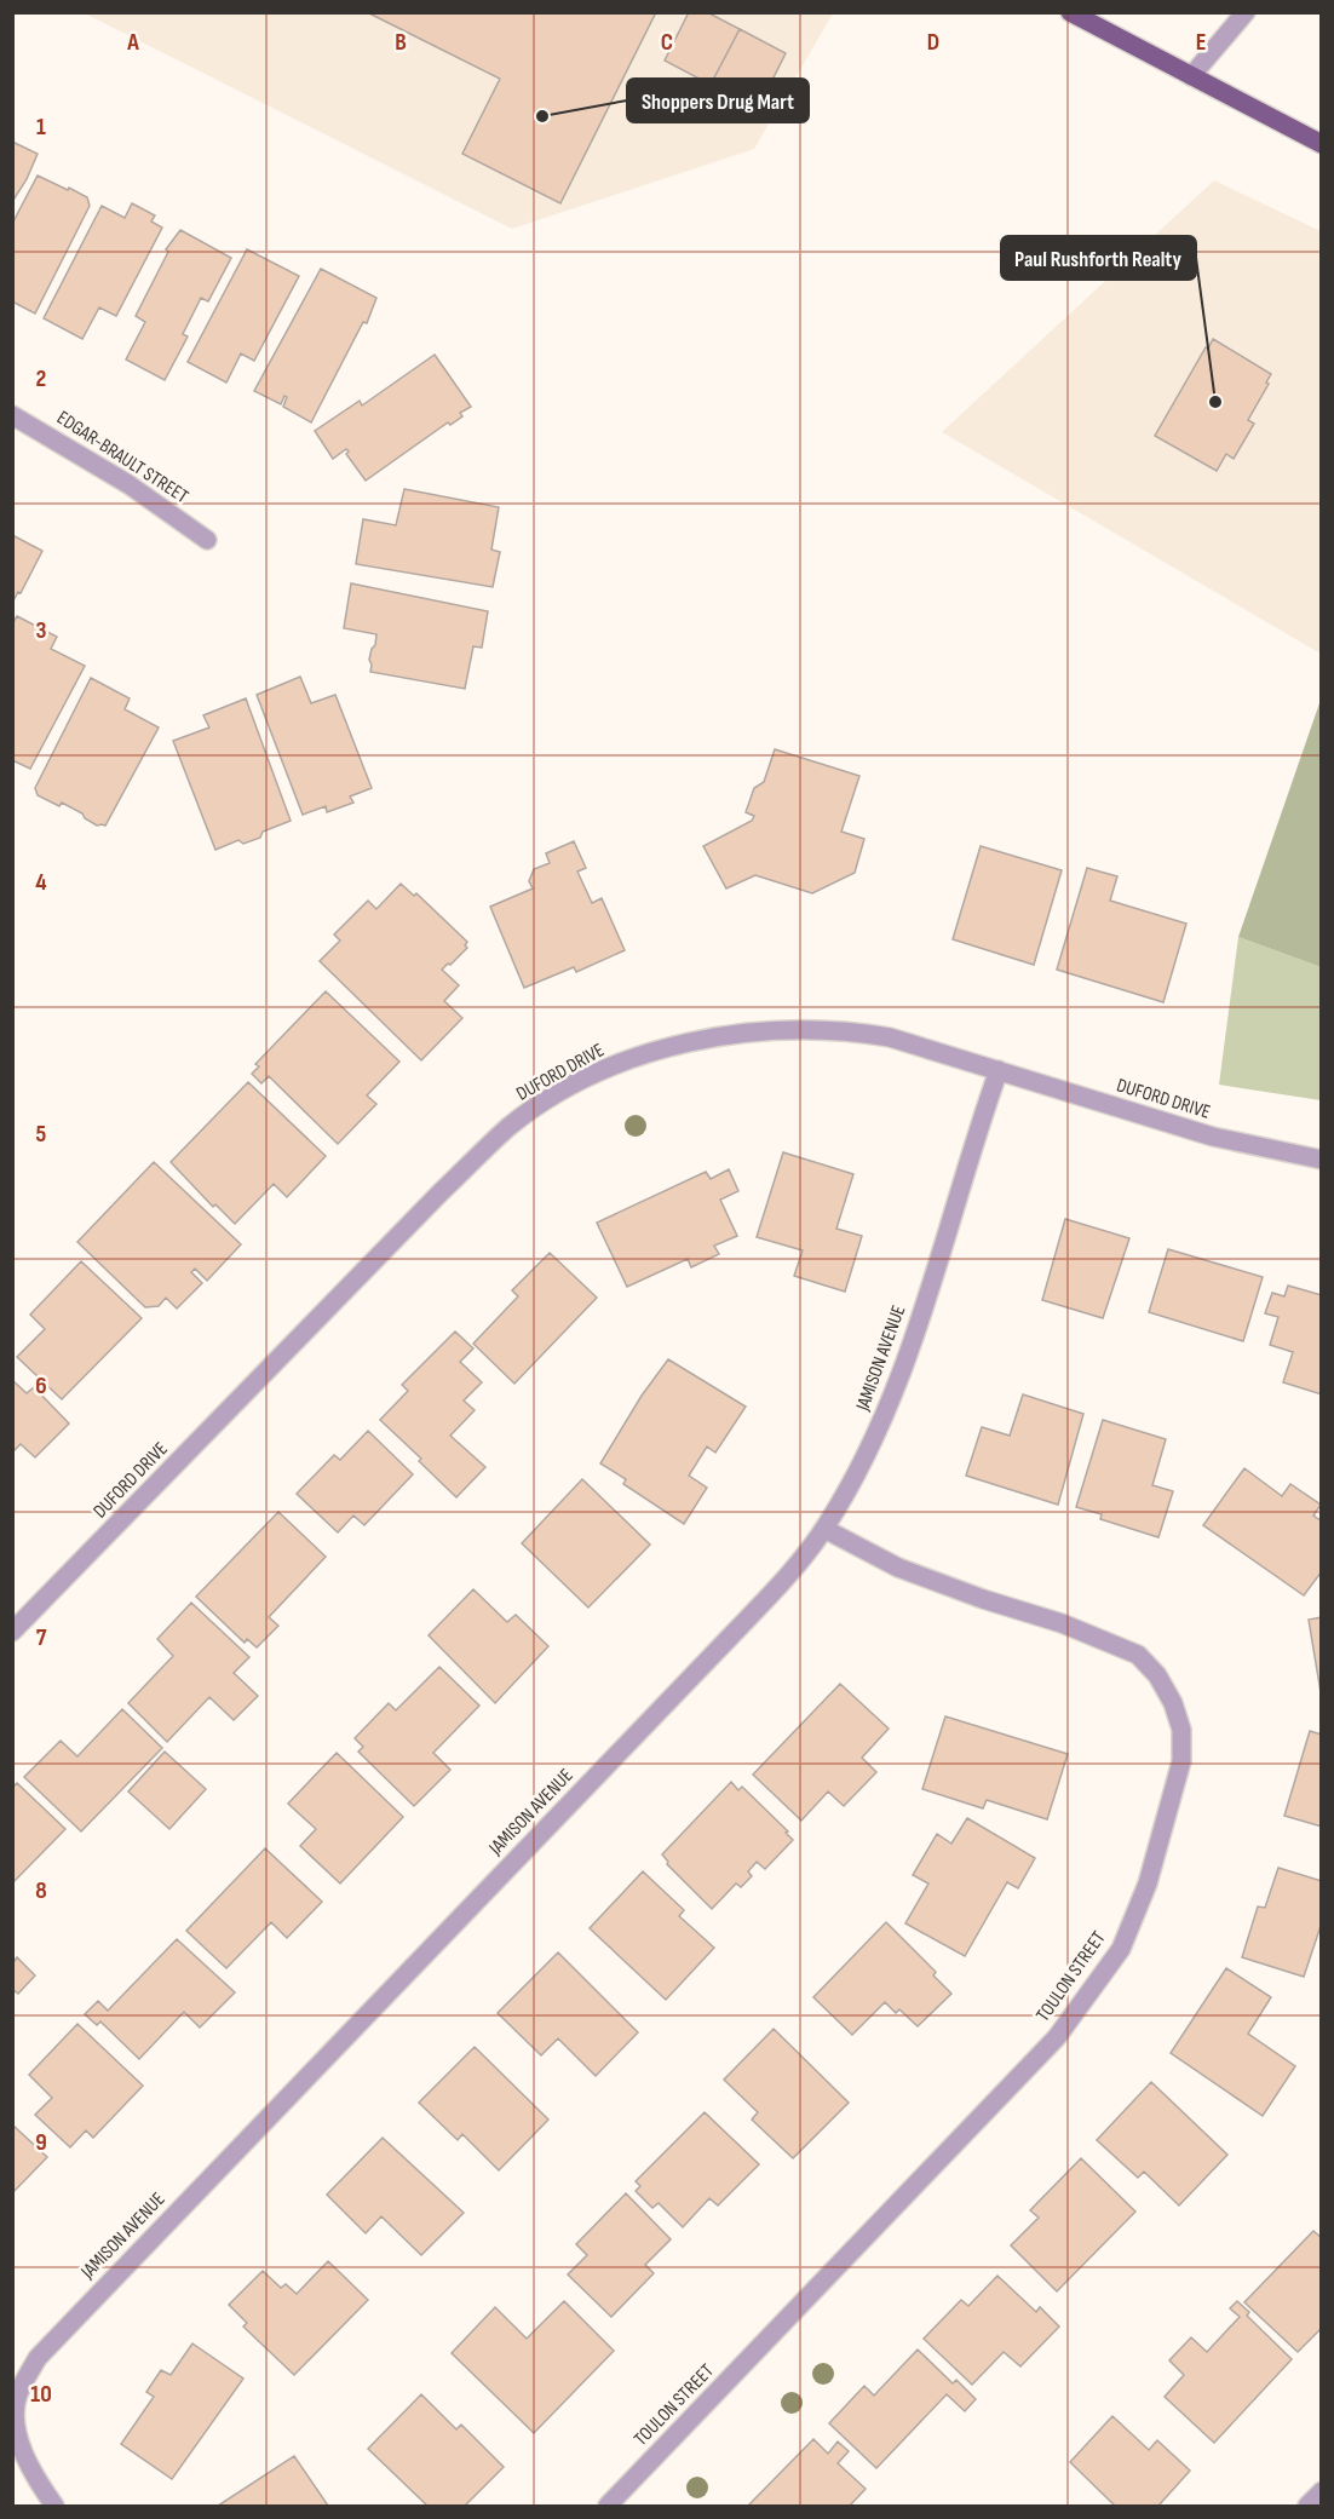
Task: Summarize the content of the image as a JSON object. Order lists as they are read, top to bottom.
{
  "streets": {
    "street": [
      "EDGAR-BRAULT STREET",
      "DUFORD DRIVE",
      "JAMISON AVENUE",
      "TOULON STREET"
    ]
  },
  "crossings": [
    ["DUFORD DRIVE", "JAMISON AVENUE"],
    ["JAMISON AVENUE", "TOULON STREET"]
  ],
  "places": ["Shoppers Drug Mart", "Paul Rushforth Realty"],
  "grid": {
    "columns": [
      "A",
      "B",
      "C",
      "D",
      "E"
    ],
    "rows": [
      "1",
      "2",
      "3",
      "4",
      "5",
      "6",
      "7",
      "8",
      "9",
      "10"
    ]
  }
}
